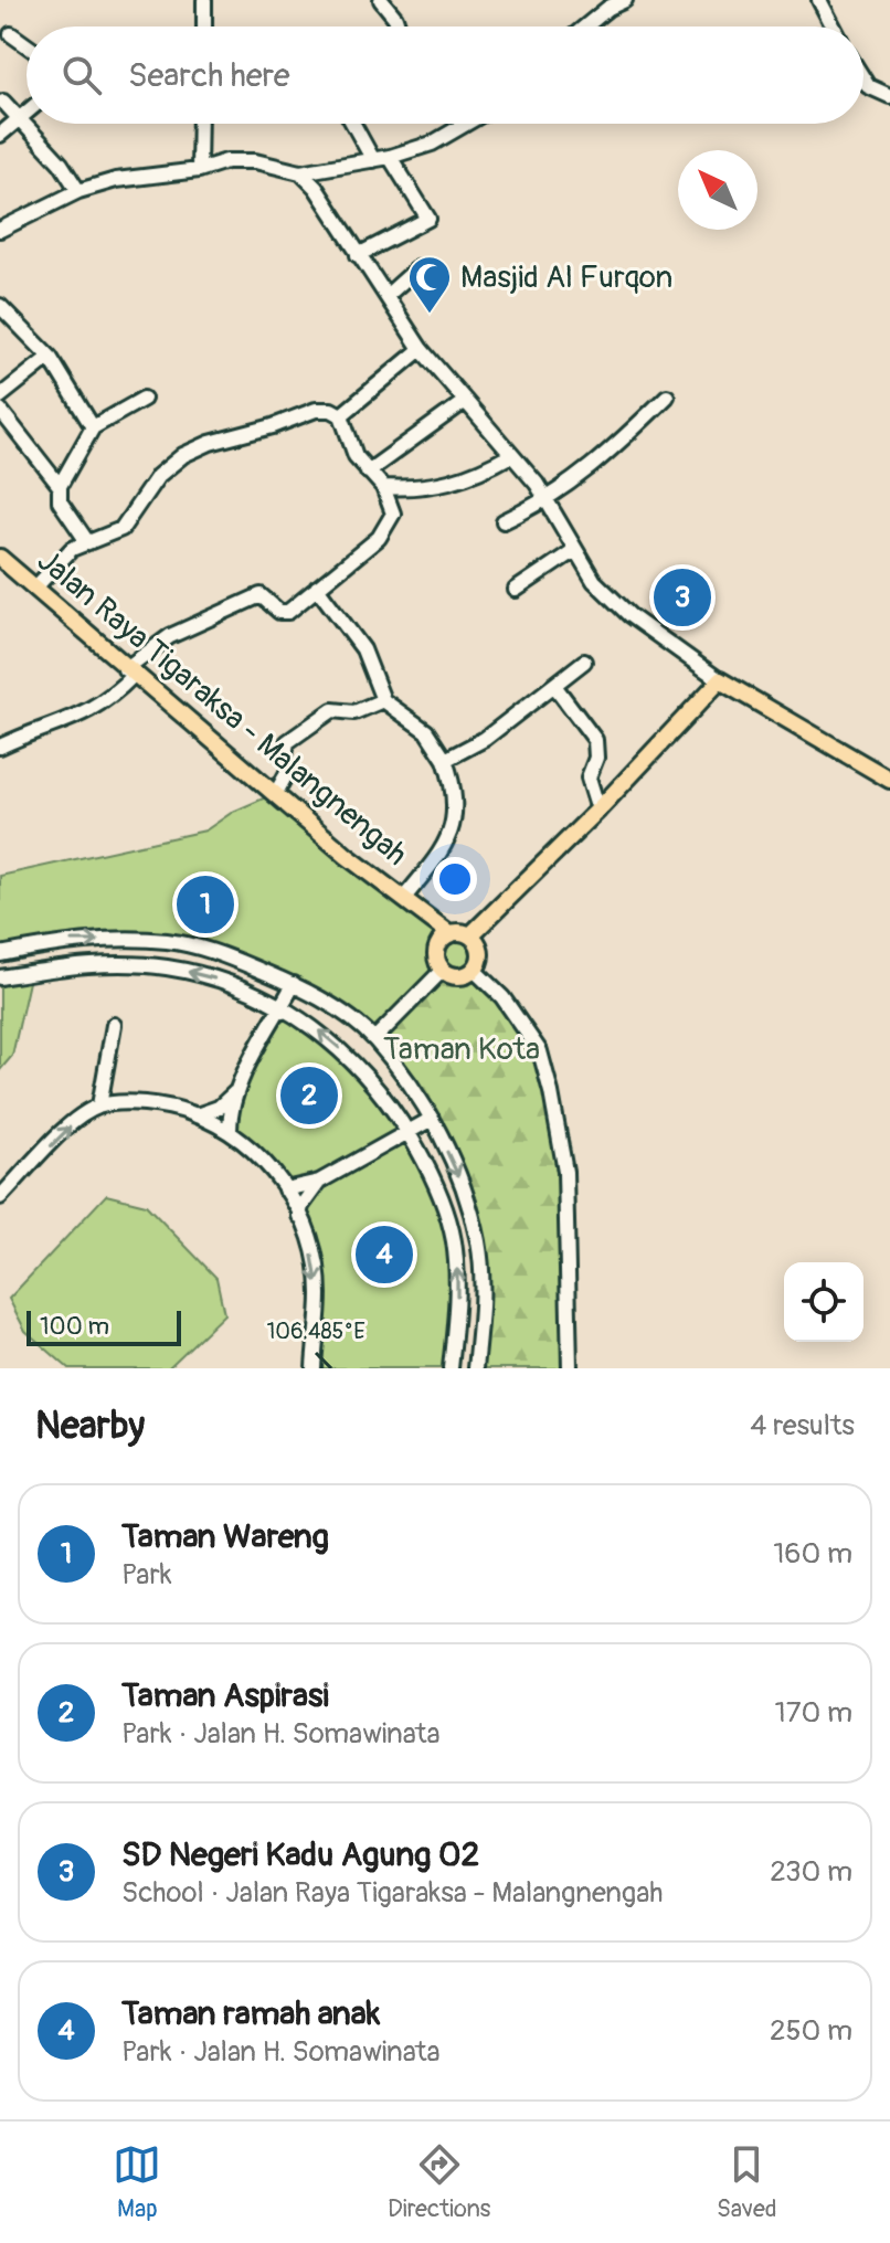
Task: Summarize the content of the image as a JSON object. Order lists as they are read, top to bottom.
{
  "streets": {
    "main road": ["Jalan Raya Tigaraksa - Malangnengah"]
  },
  "parks": ["Taman Kota"],
  "places": {
    "mosque": ["Masjid Al Furqon"]
  },
  "scale_bar": "100 m",
  "north": "top left",
  "page": {
    "search": "Search here",
    "pins": [
      "3",
      "1",
      "2",
      "4"
    ],
    "scale": "100 m",
    "heading": ["Nearby", "4 results"],
    "list": [
      {
        "mark": "1",
        "name": "Taman Wareng",
        "note": "Park",
        "value": "160 m"
      },
      {
        "mark": "2",
        "name": "Taman Aspirasi",
        "note": "Park · Jalan H. Somawinata",
        "value": "170 m"
      },
      {
        "mark": "3",
        "name": "SD Negeri Kadu Agung 02",
        "note": "School · Jalan Raya Tigaraksa - Malangnengah",
        "value": "230 m"
      },
      {
        "mark": "4",
        "name": "Taman ramah anak",
        "note": "Park · Jalan H. Somawinata",
        "value": "250 m"
      }
    ],
    "nav": ["Map", "Directions", "Saved"]
  },
  "coordinates": ["106.485°E"]
}
